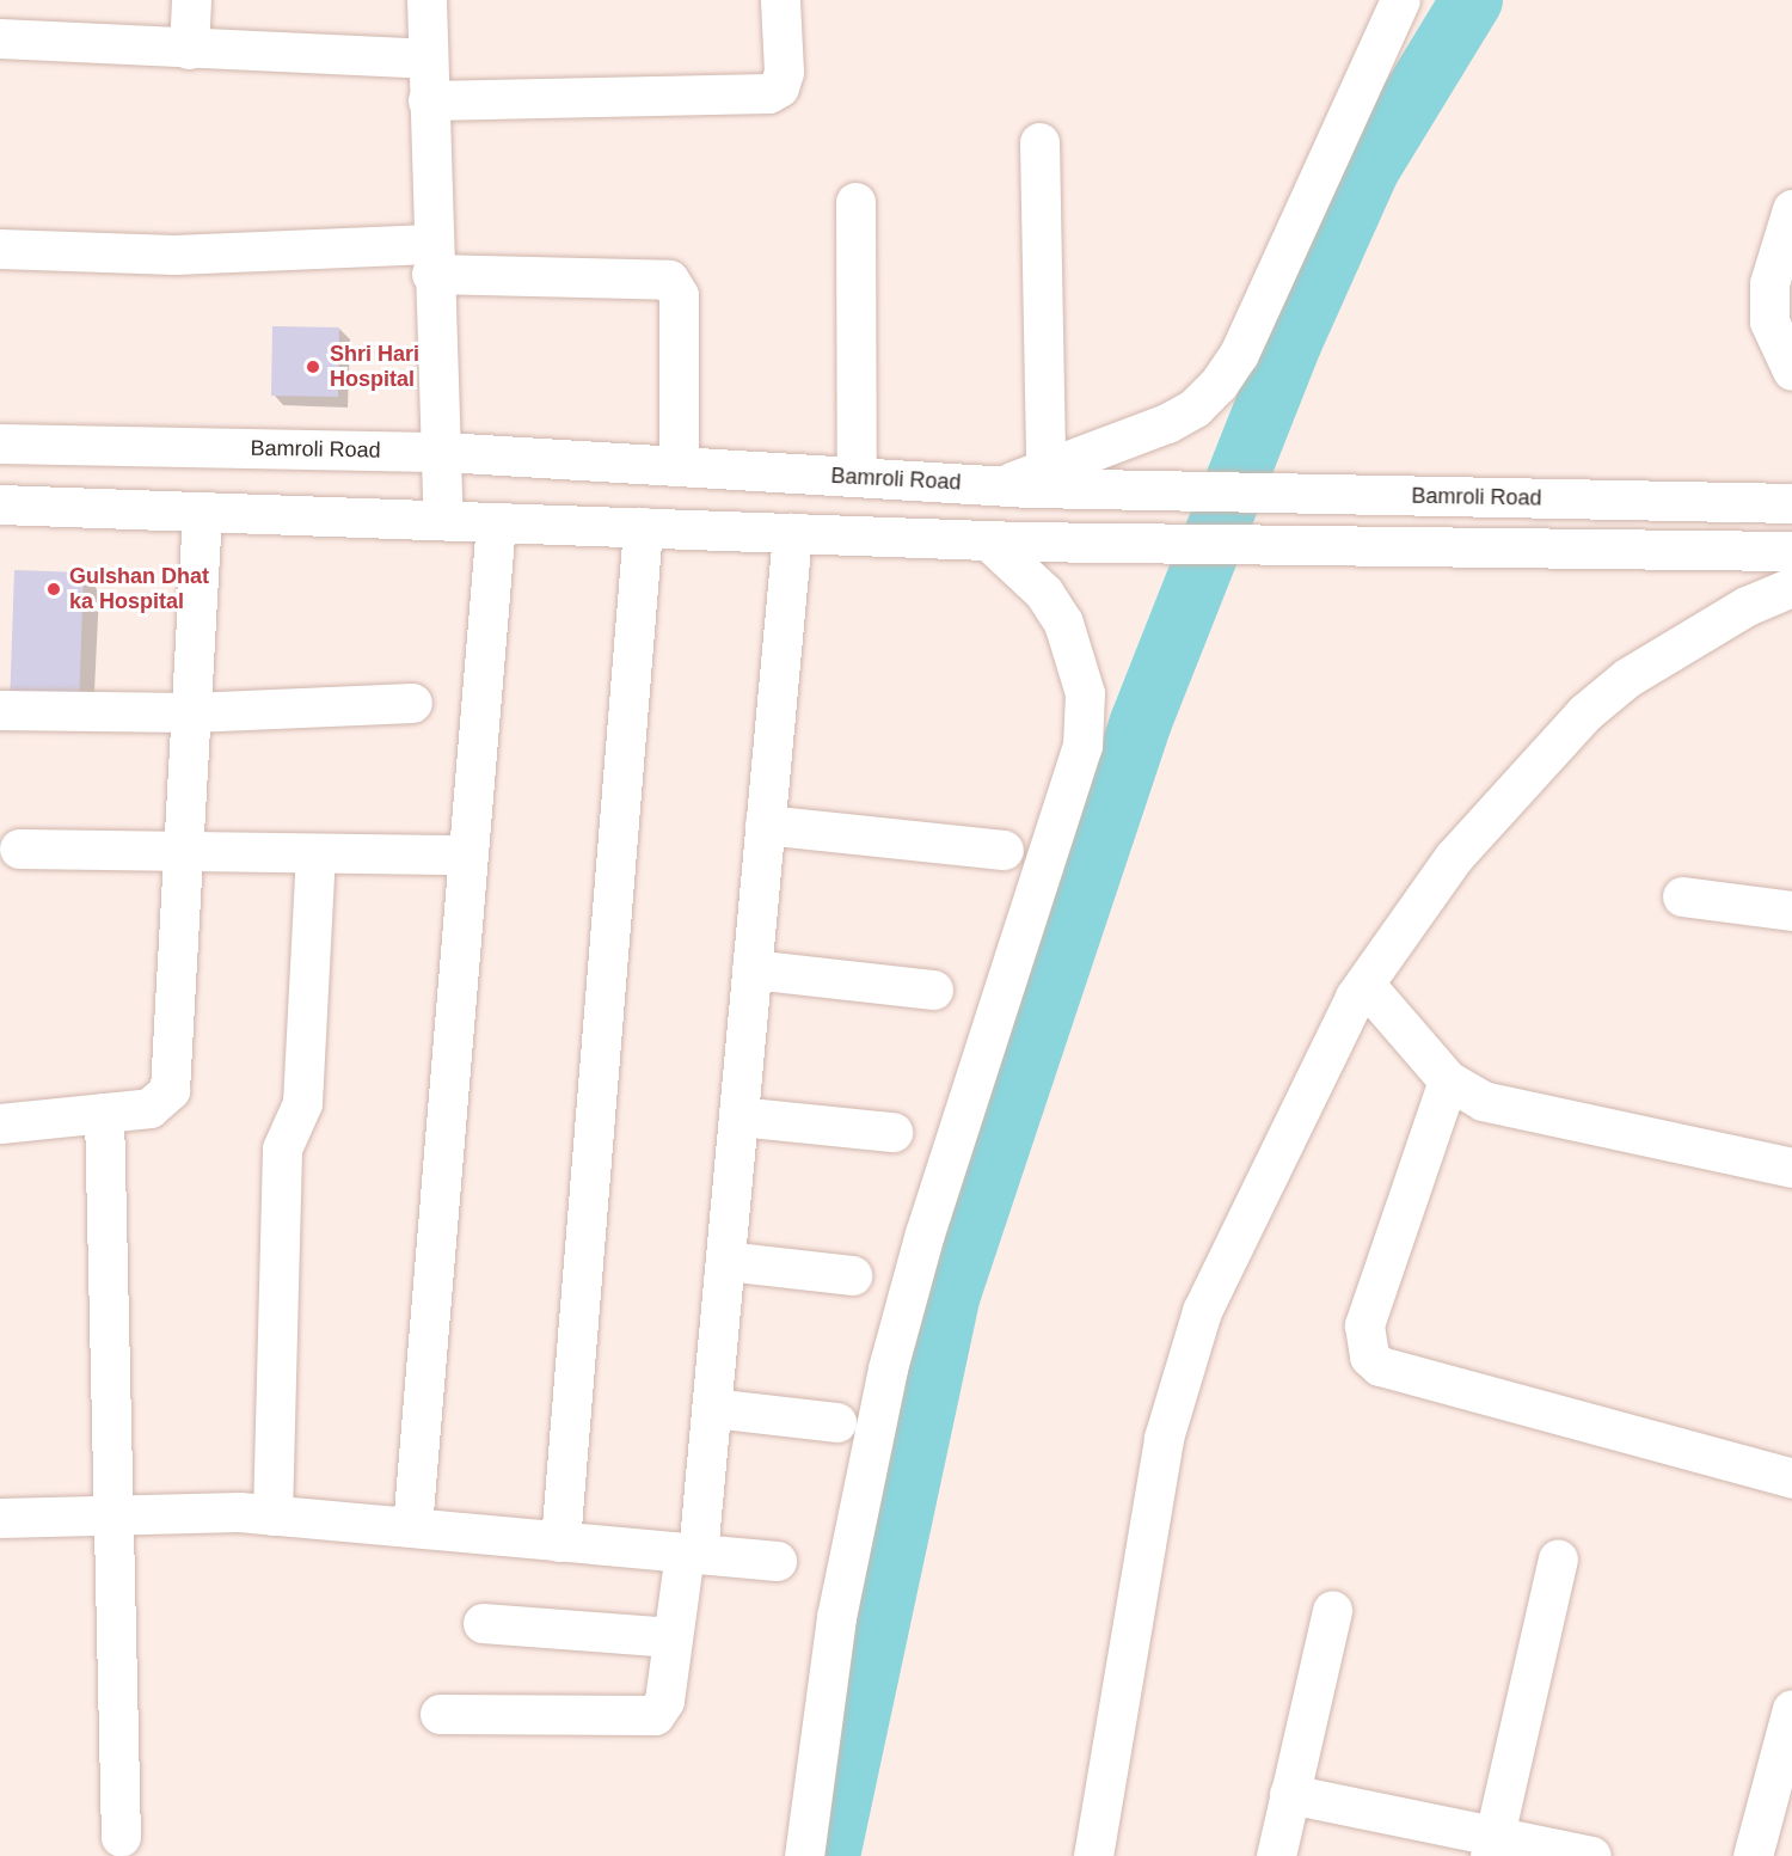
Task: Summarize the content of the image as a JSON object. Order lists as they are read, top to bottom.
{
  "streets": {
    "street": ["Bamroli Road"]
  },
  "places": ["Shri Hari Hospital", "Gulshan Dhat ka Hospital"]
}
